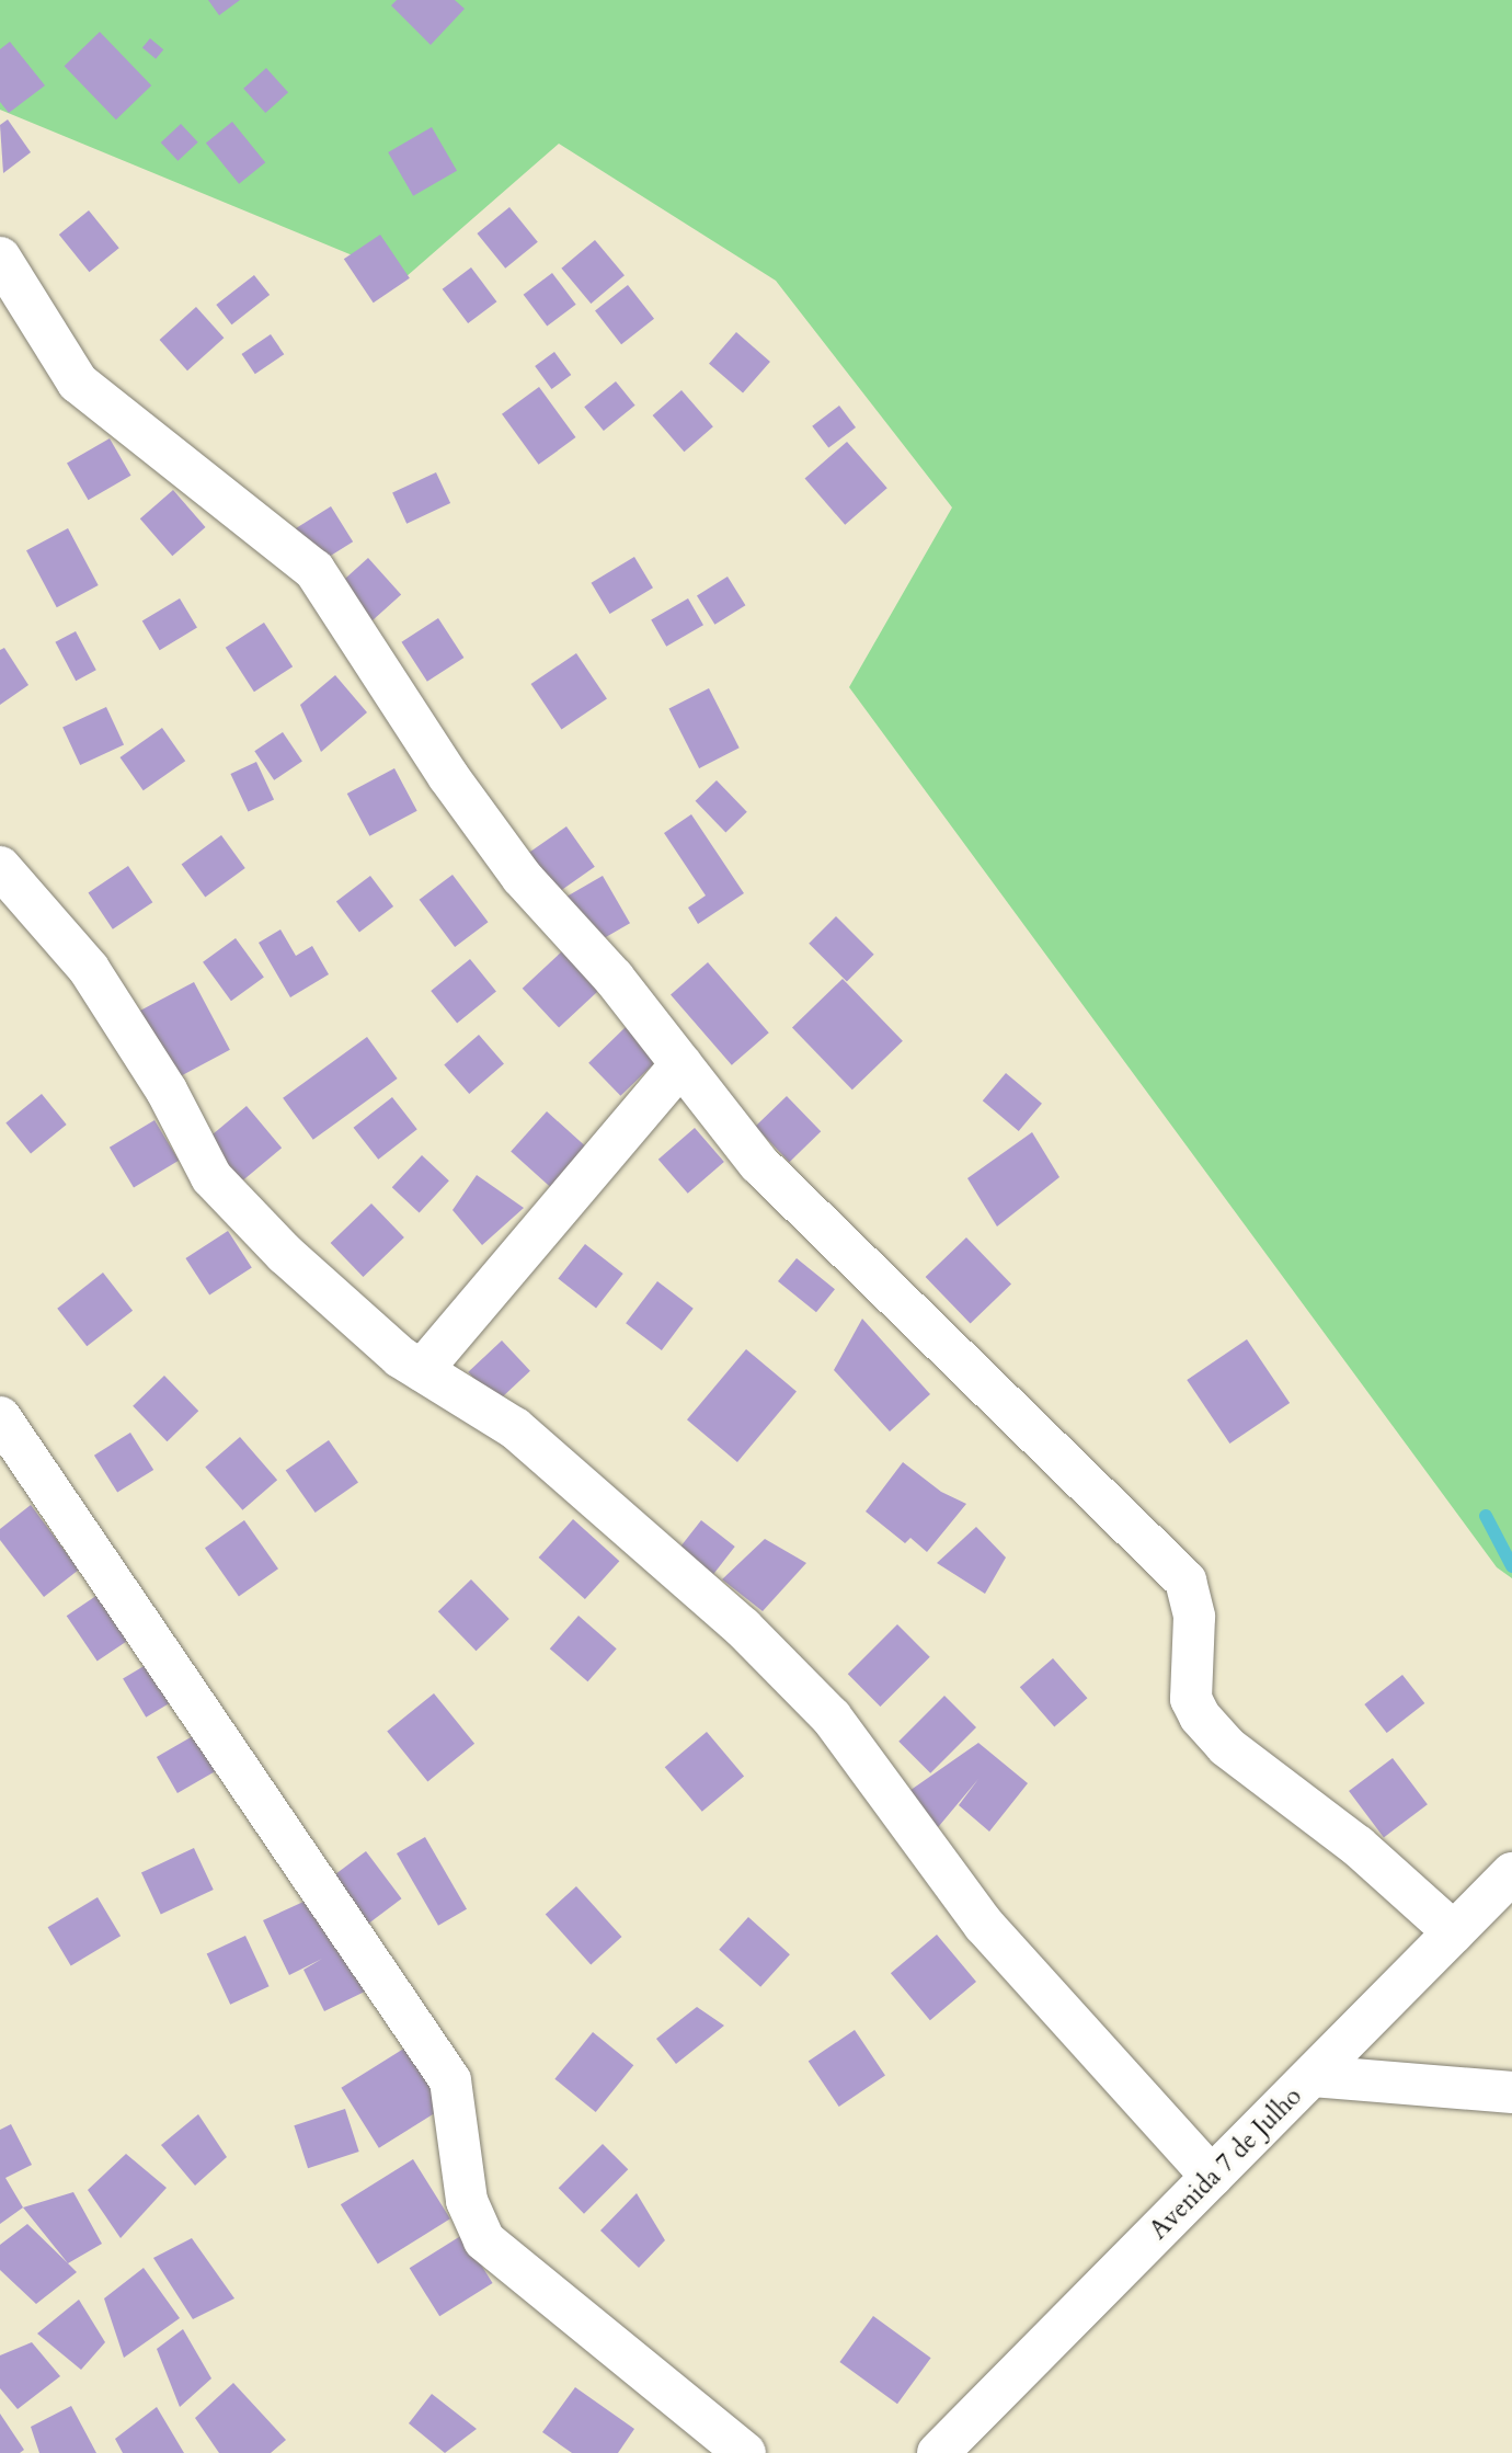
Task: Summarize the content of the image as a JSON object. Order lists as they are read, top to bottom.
{
  "streets": {
    "street": ["Avenida 7 de Julho"]
  }
}
